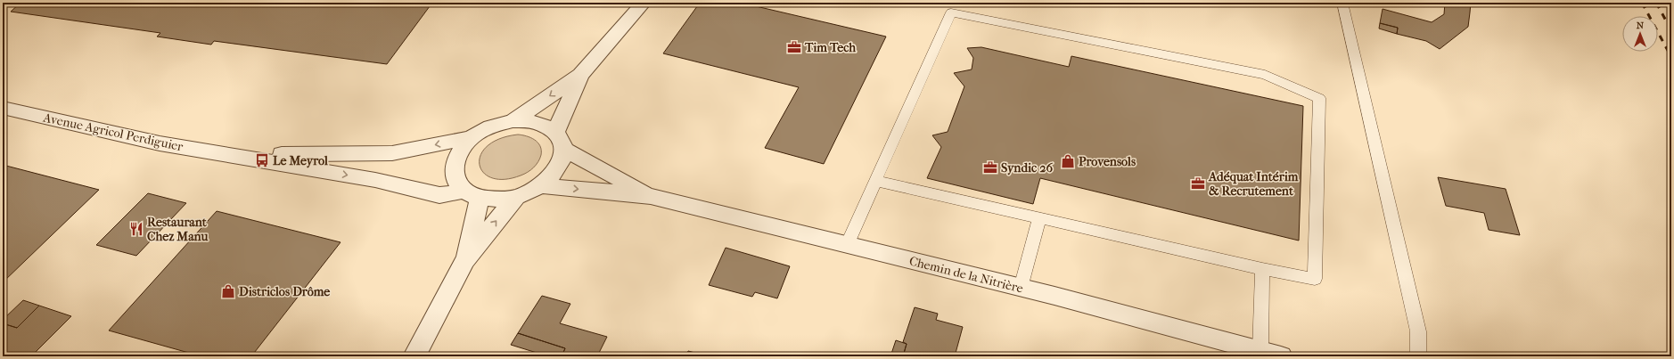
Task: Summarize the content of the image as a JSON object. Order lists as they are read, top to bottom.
{
  "streets": {
    "street": ["Avenue Agricol Perdiguier", "Chemin de la Nitrière"]
  },
  "crossings": [
    ["Avenue Agricol Perdiguier", "Chemin de la Nitrière"]
  ],
  "places": {
    "office": ["Tim Tech", "Syndic 26", "Adéquat Intérim & Recrutement"],
    "bus stop": ["Le Meyrol"],
    "shop": ["Provensols", "Districlos Drôme"],
    "restaurant": ["Restaurant Chez Manu"]
  },
  "north": "top"
}
